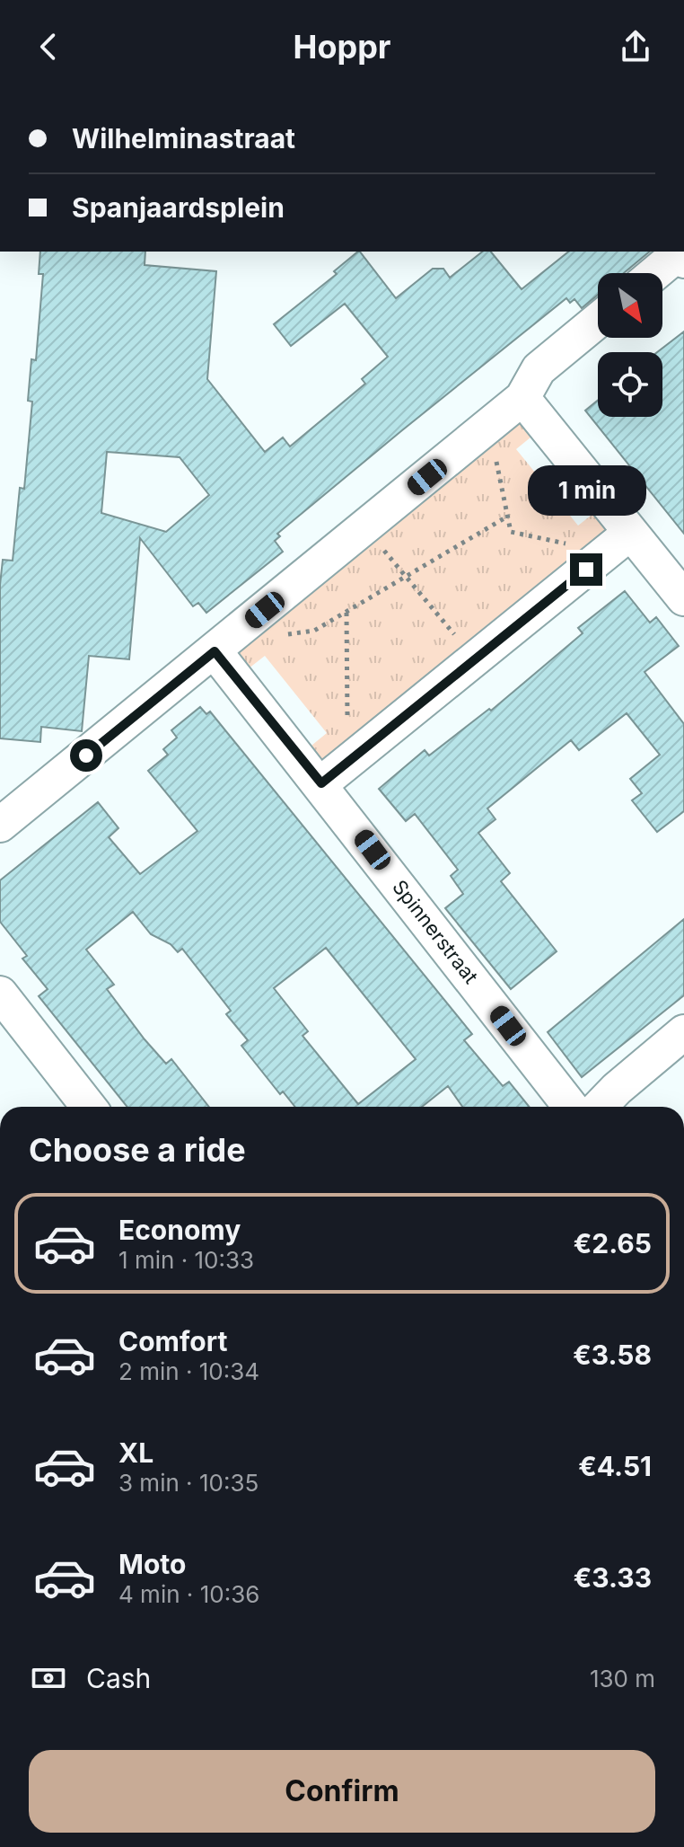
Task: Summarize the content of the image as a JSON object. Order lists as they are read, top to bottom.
{
  "streets": {
    "street": ["Spinnerstraat"]
  },
  "north": "bottom right",
  "page": {
    "header": "Hoppr",
    "banner": ["Wilhelminastraat", "Spanjaardsplein"],
    "bubble": "1 min",
    "heading": "Choose a ride",
    "list": [
      {
        "name": "Economy",
        "note": "1 min · 10:33",
        "value": "€2.65"
      },
      {
        "name": "Comfort",
        "note": "2 min · 10:34",
        "value": "€3.58"
      },
      {
        "name": "XL",
        "note": "3 min · 10:35",
        "value": "€4.51"
      },
      {
        "name": "Moto",
        "note": "4 min · 10:36",
        "value": "€3.33"
      }
    ],
    "pay": ["Cash", "130 m"],
    "buttons": "Confirm"
  }
}
